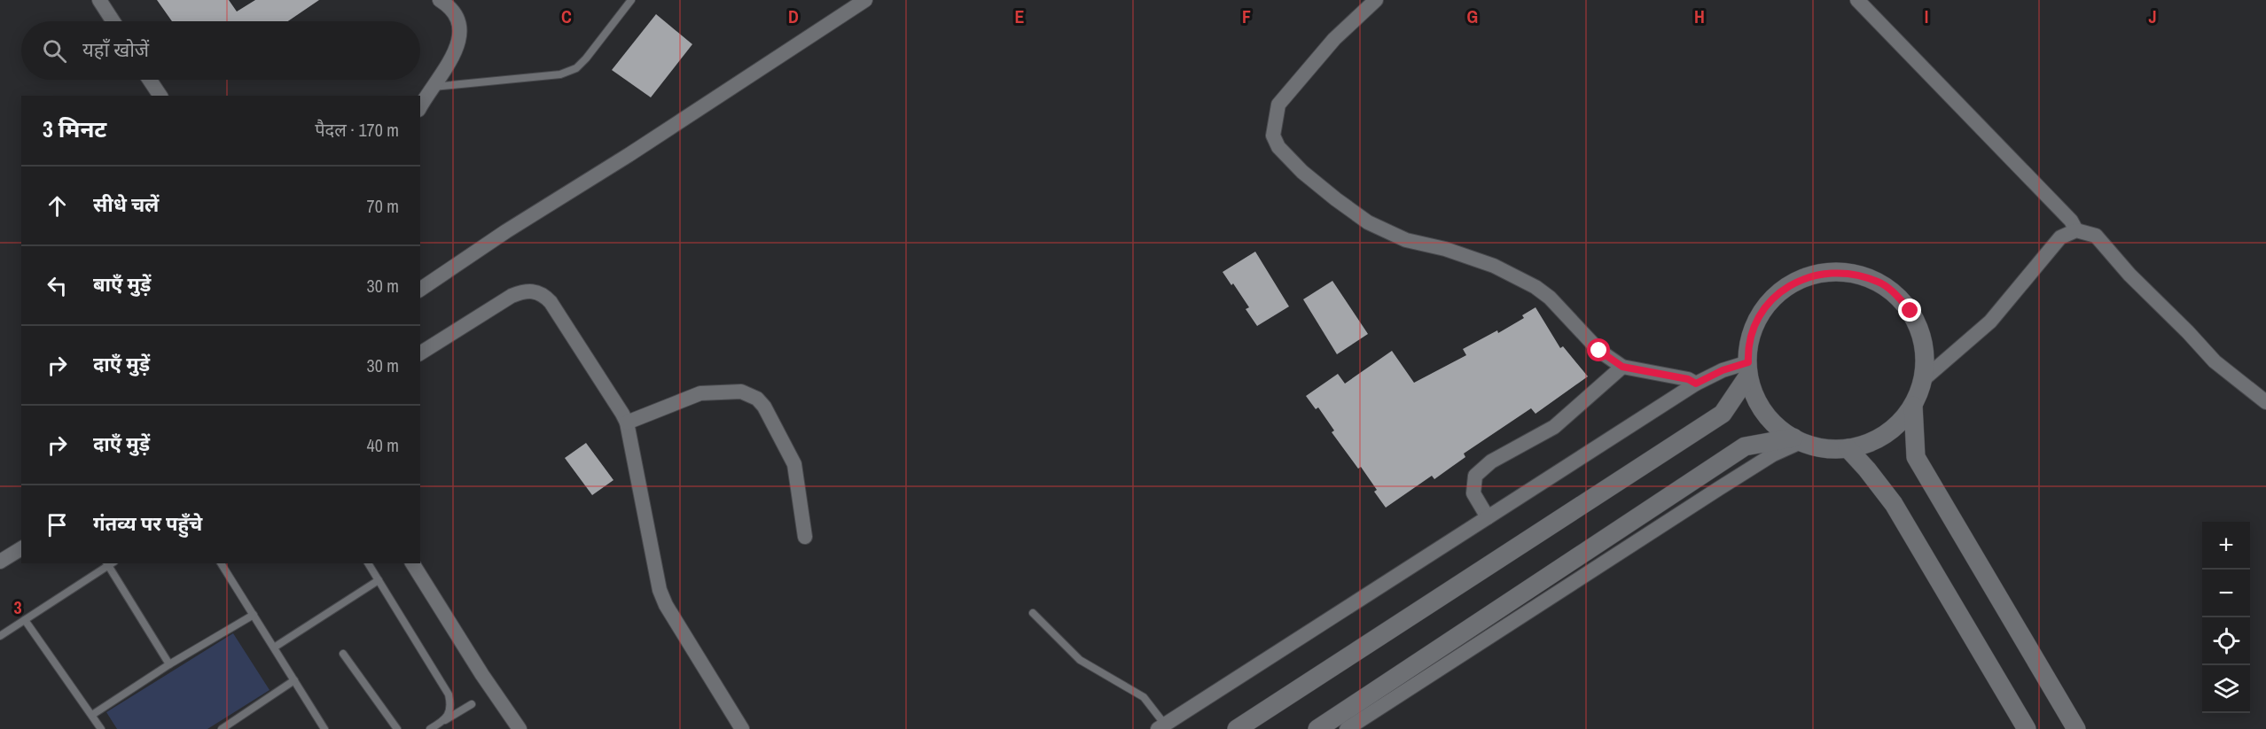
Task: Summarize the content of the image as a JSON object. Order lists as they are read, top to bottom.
{
  "page": {
    "search": "यहाँ खोजें",
    "heading": ["3 मिनट", "पैदल · 170 m"],
    "list": [
      ["सीधे चलें", "70 m"],
      ["बाएँ मुड़ें", "30 m"],
      ["दाएँ मुड़ें", "30 m"],
      ["दाएँ मुड़ें", "40 m"],
      "गंतव्य पर पहुँचे"
    ],
    "map_buttons": ["+", "−"]
  },
  "grid": {
    "columns": [
      "C",
      "D",
      "E",
      "F",
      "G",
      "H",
      "I",
      "J"
    ],
    "rows": ["3"]
  }
}
